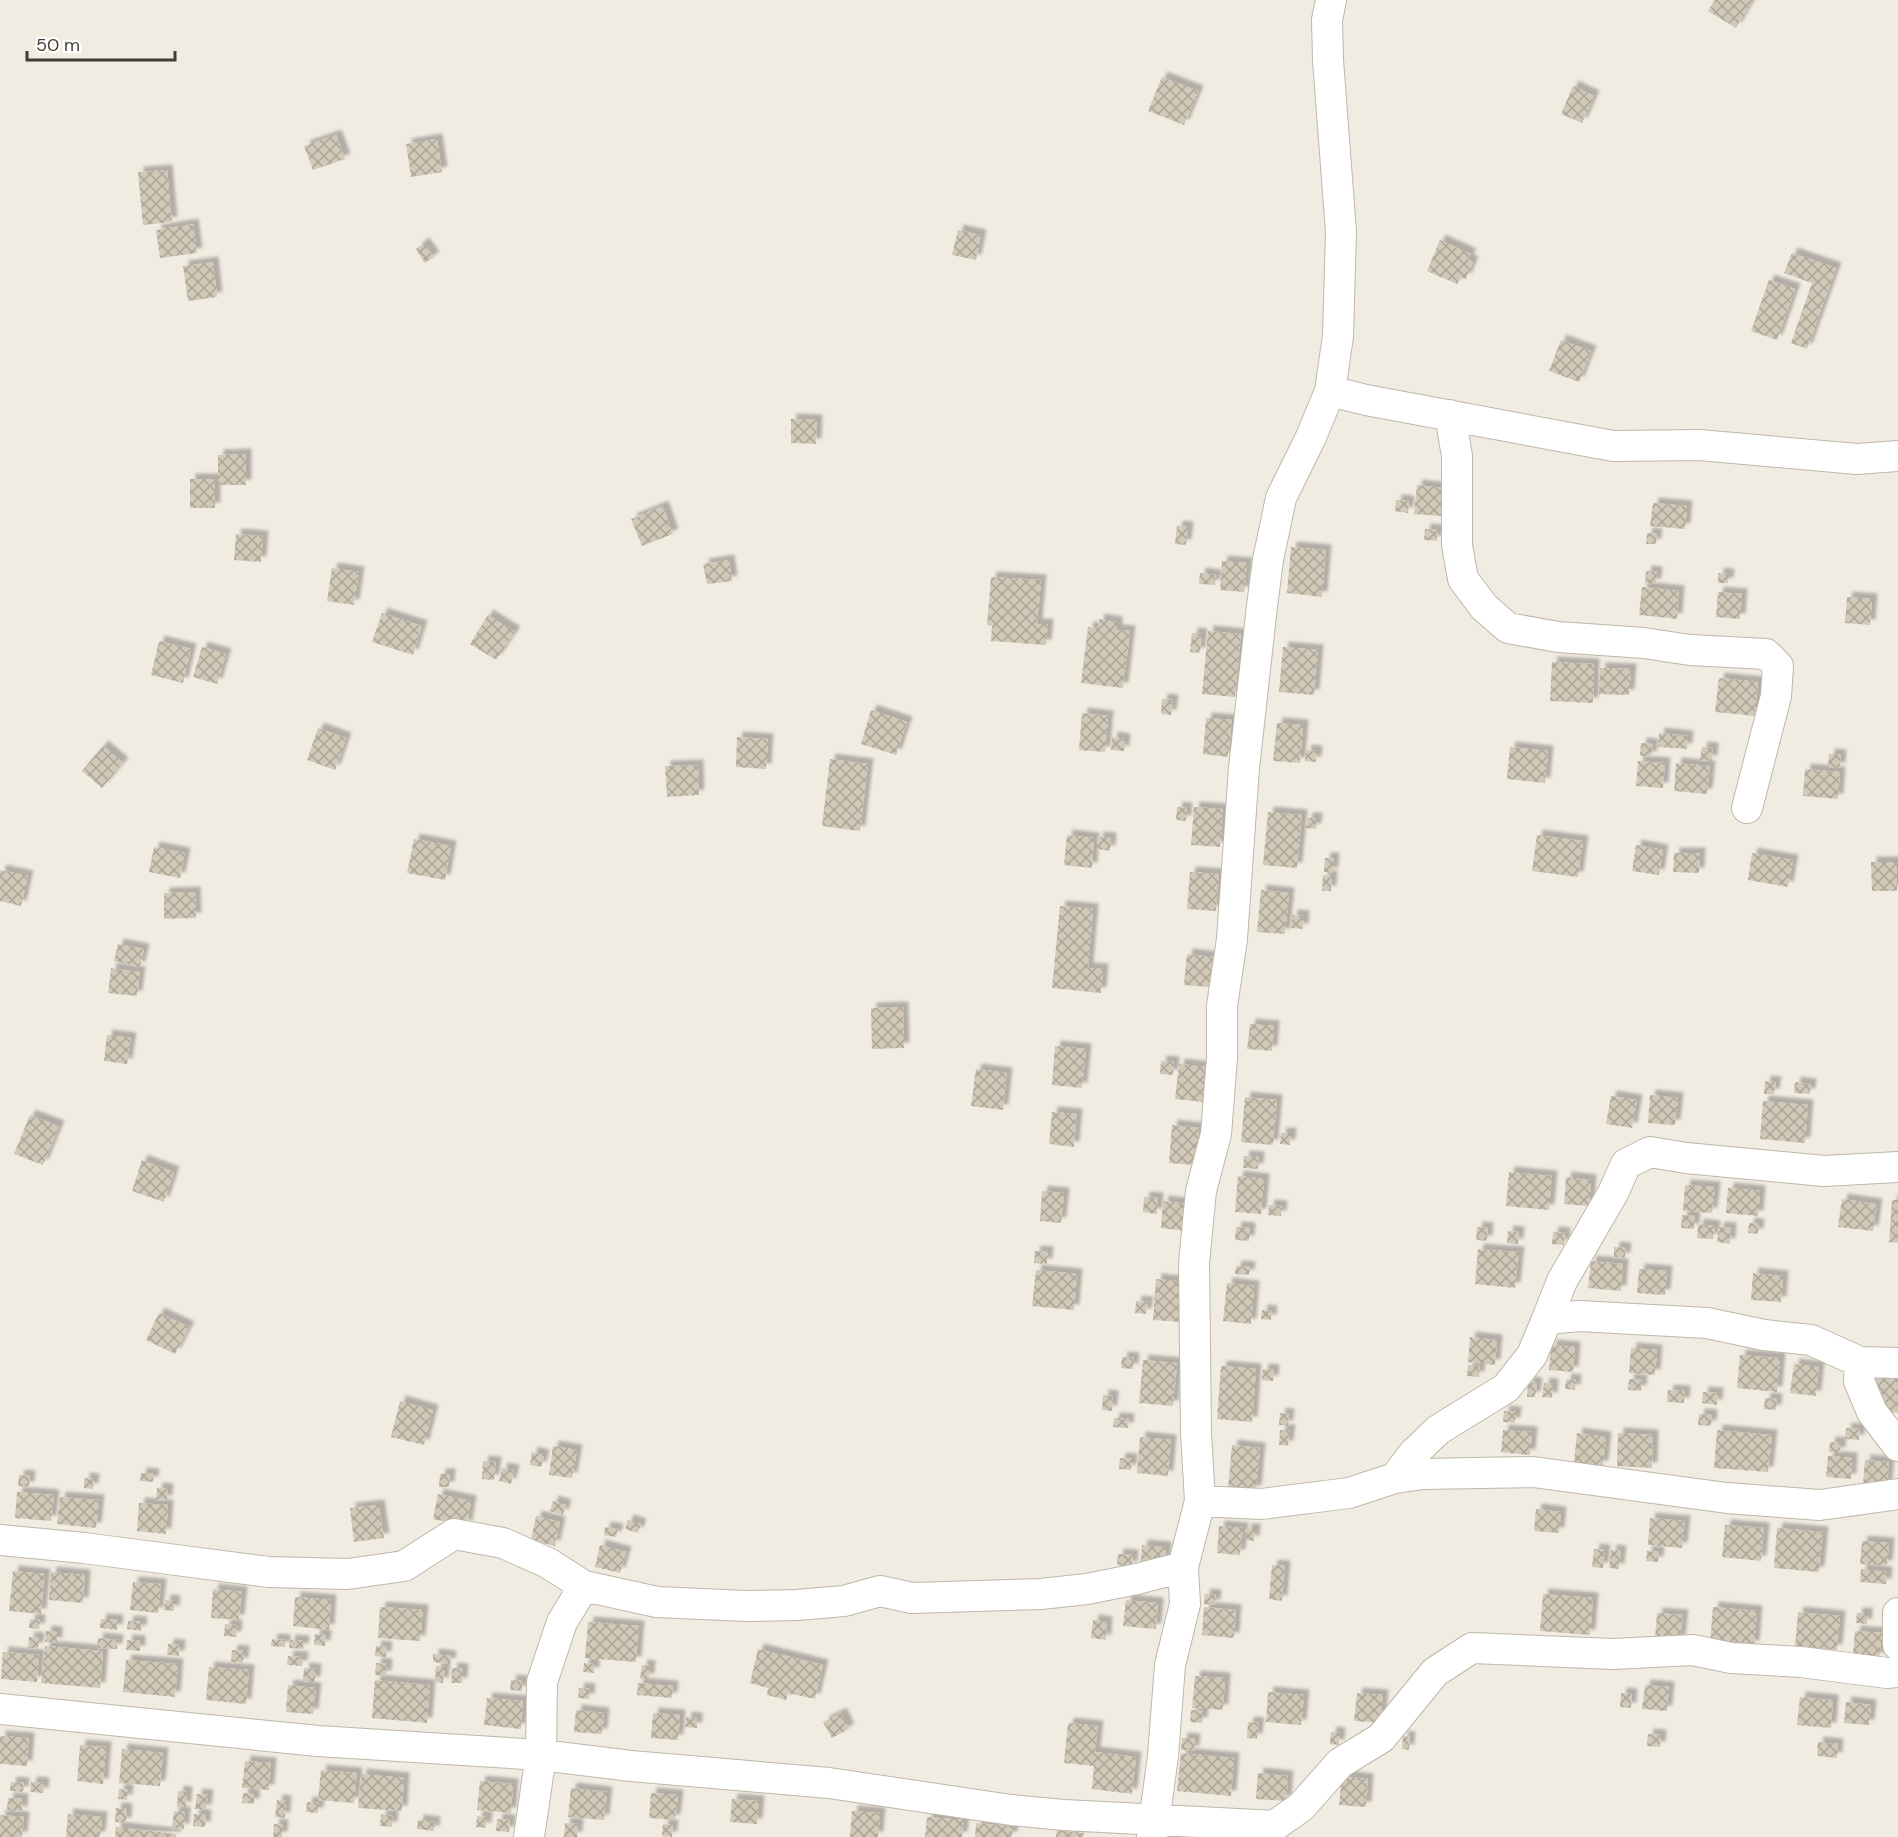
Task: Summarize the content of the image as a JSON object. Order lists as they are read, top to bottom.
{
  "scale_bar": "50 m"
}
